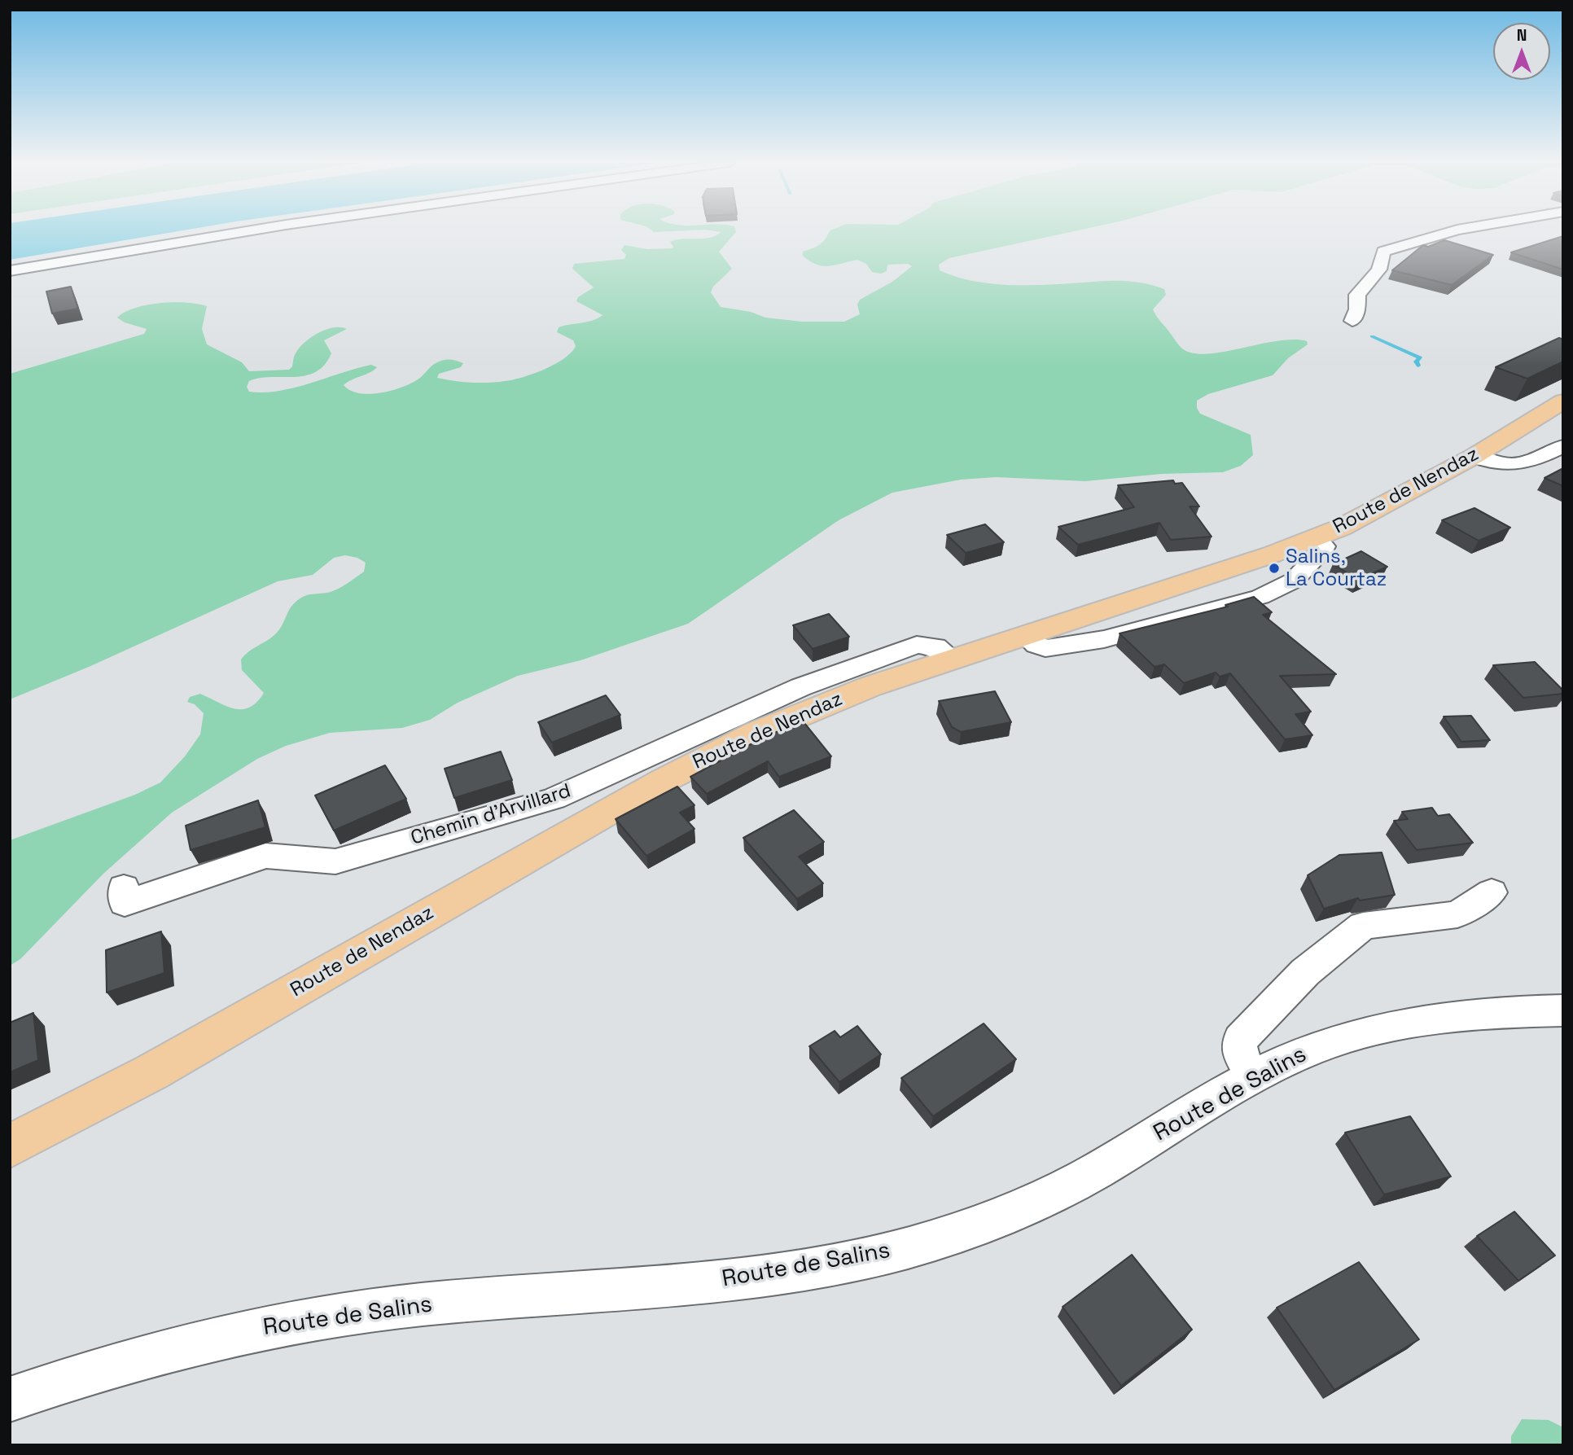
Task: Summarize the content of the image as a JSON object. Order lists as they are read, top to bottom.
{
  "streets": {
    "main road": ["Route de Nendaz"],
    "street": ["Chemin d'Arvillard", "Route de Salins"]
  },
  "crossings": [
    ["Route de Nendaz", "Chemin d'Arvillard"]
  ],
  "places": ["Salins, La Courtaz"],
  "north": "top"
}
